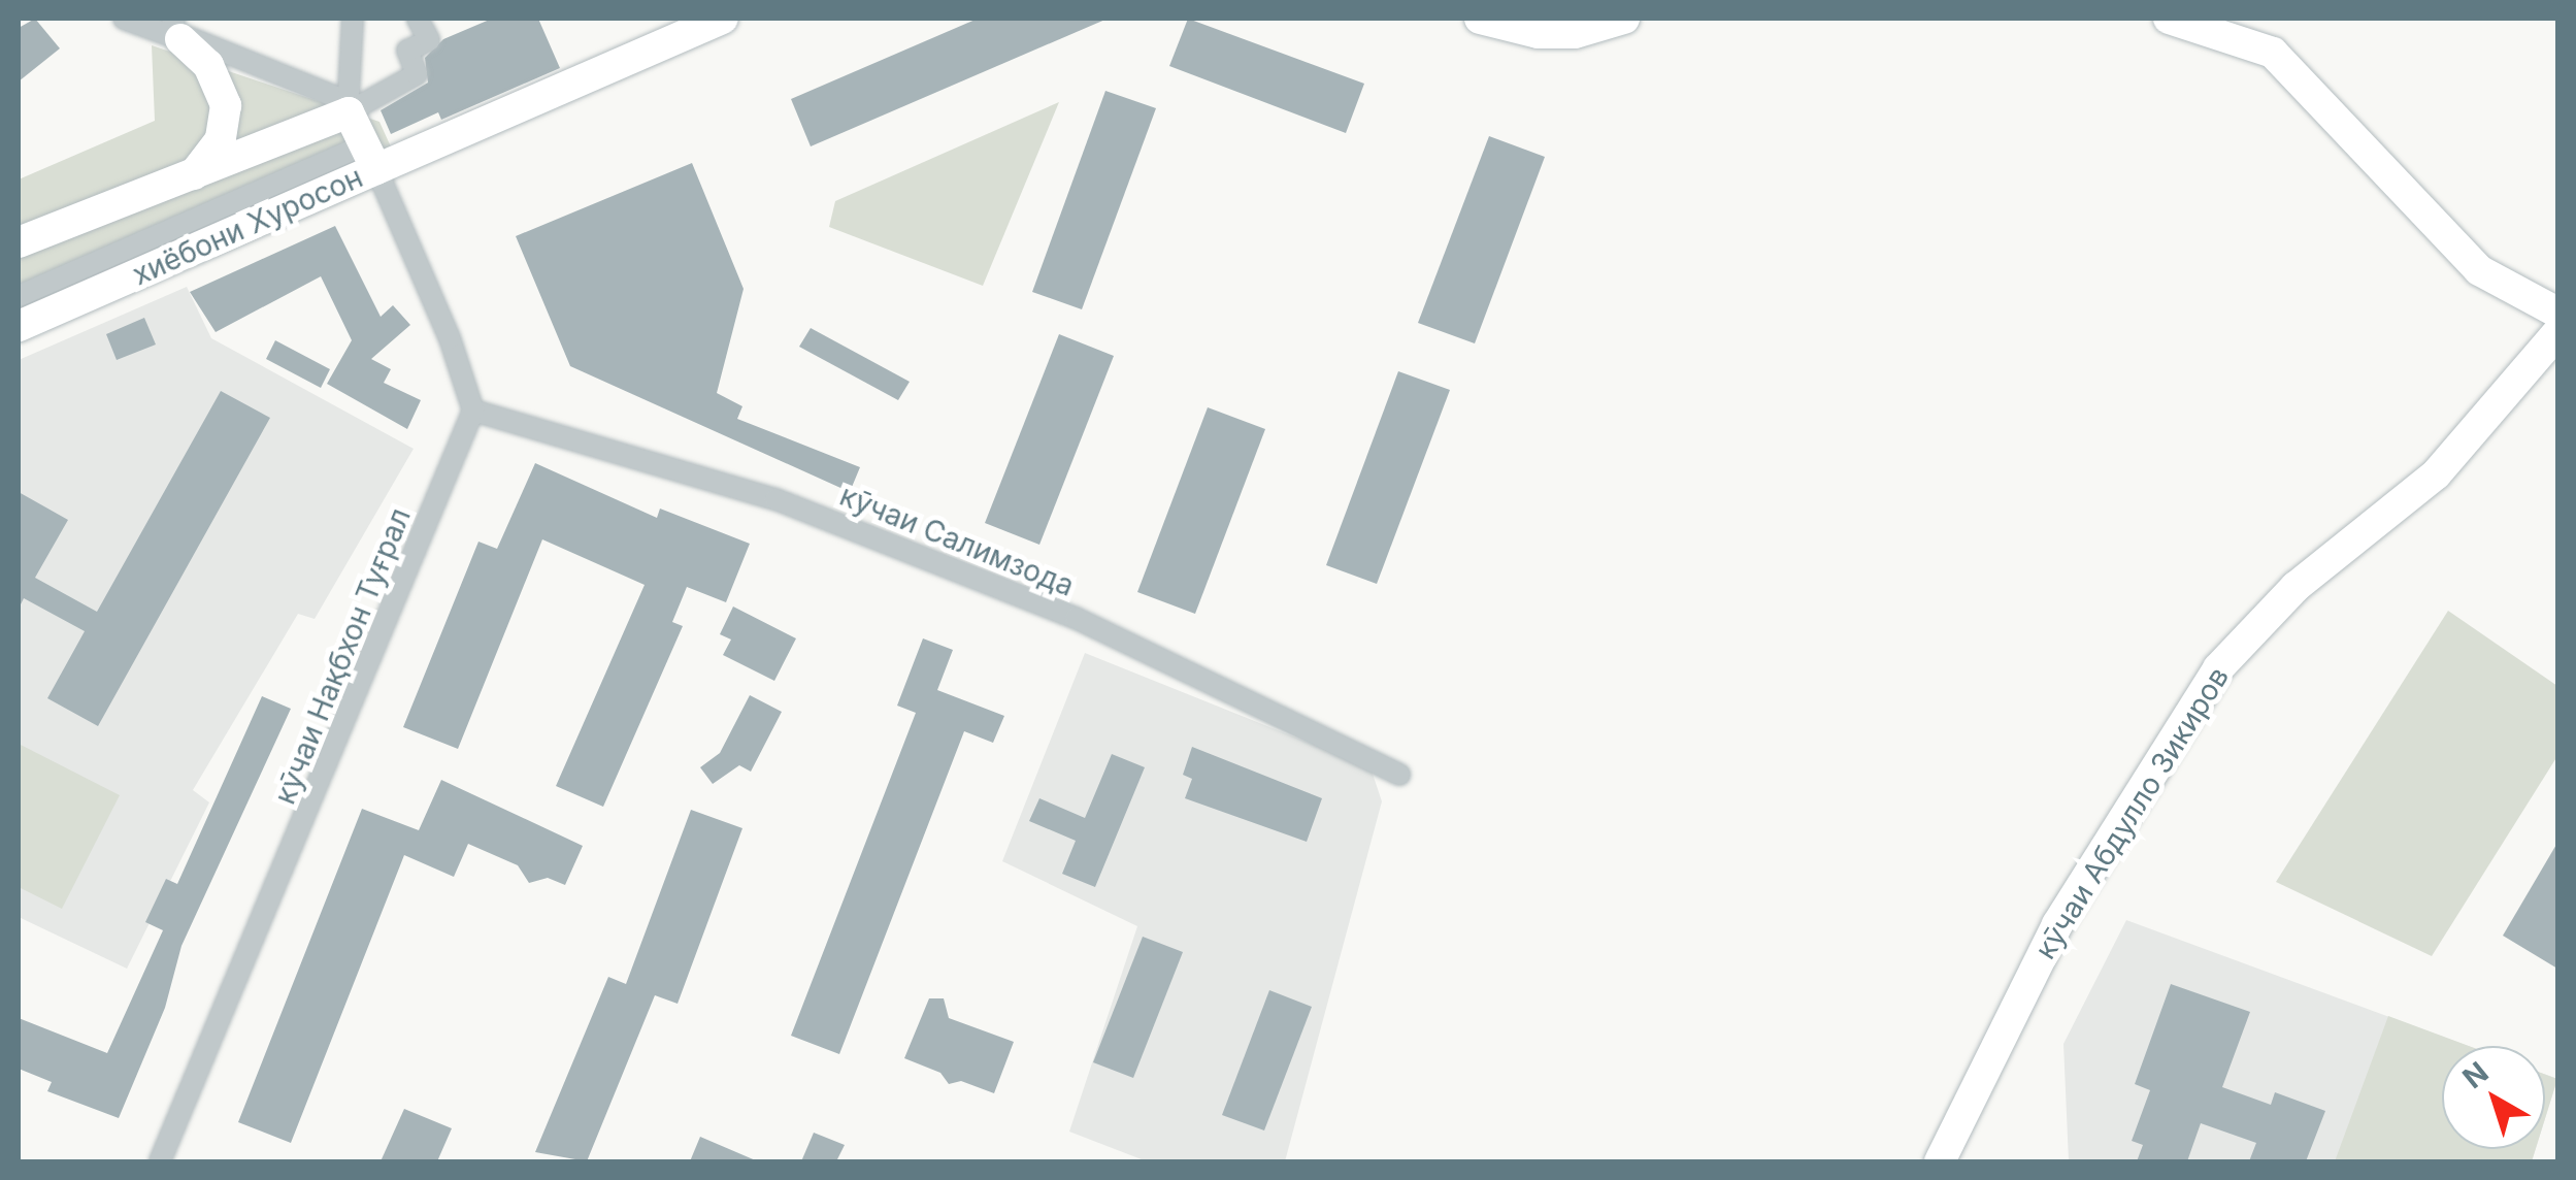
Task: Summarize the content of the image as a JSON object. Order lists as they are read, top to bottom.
{
  "streets": {
    "street": [
      "хиёбони Хуросон",
      "кӯчаи Салимзода",
      "кӯчаи Нақбхон Туғрал",
      "кӯчаи Абдулло Зикиров"
    ]
  },
  "crossings": [
    ["кӯчаи Салимзода", "кӯчаи Нақбхон Туғрал"]
  ],
  "north": "top left"
}
